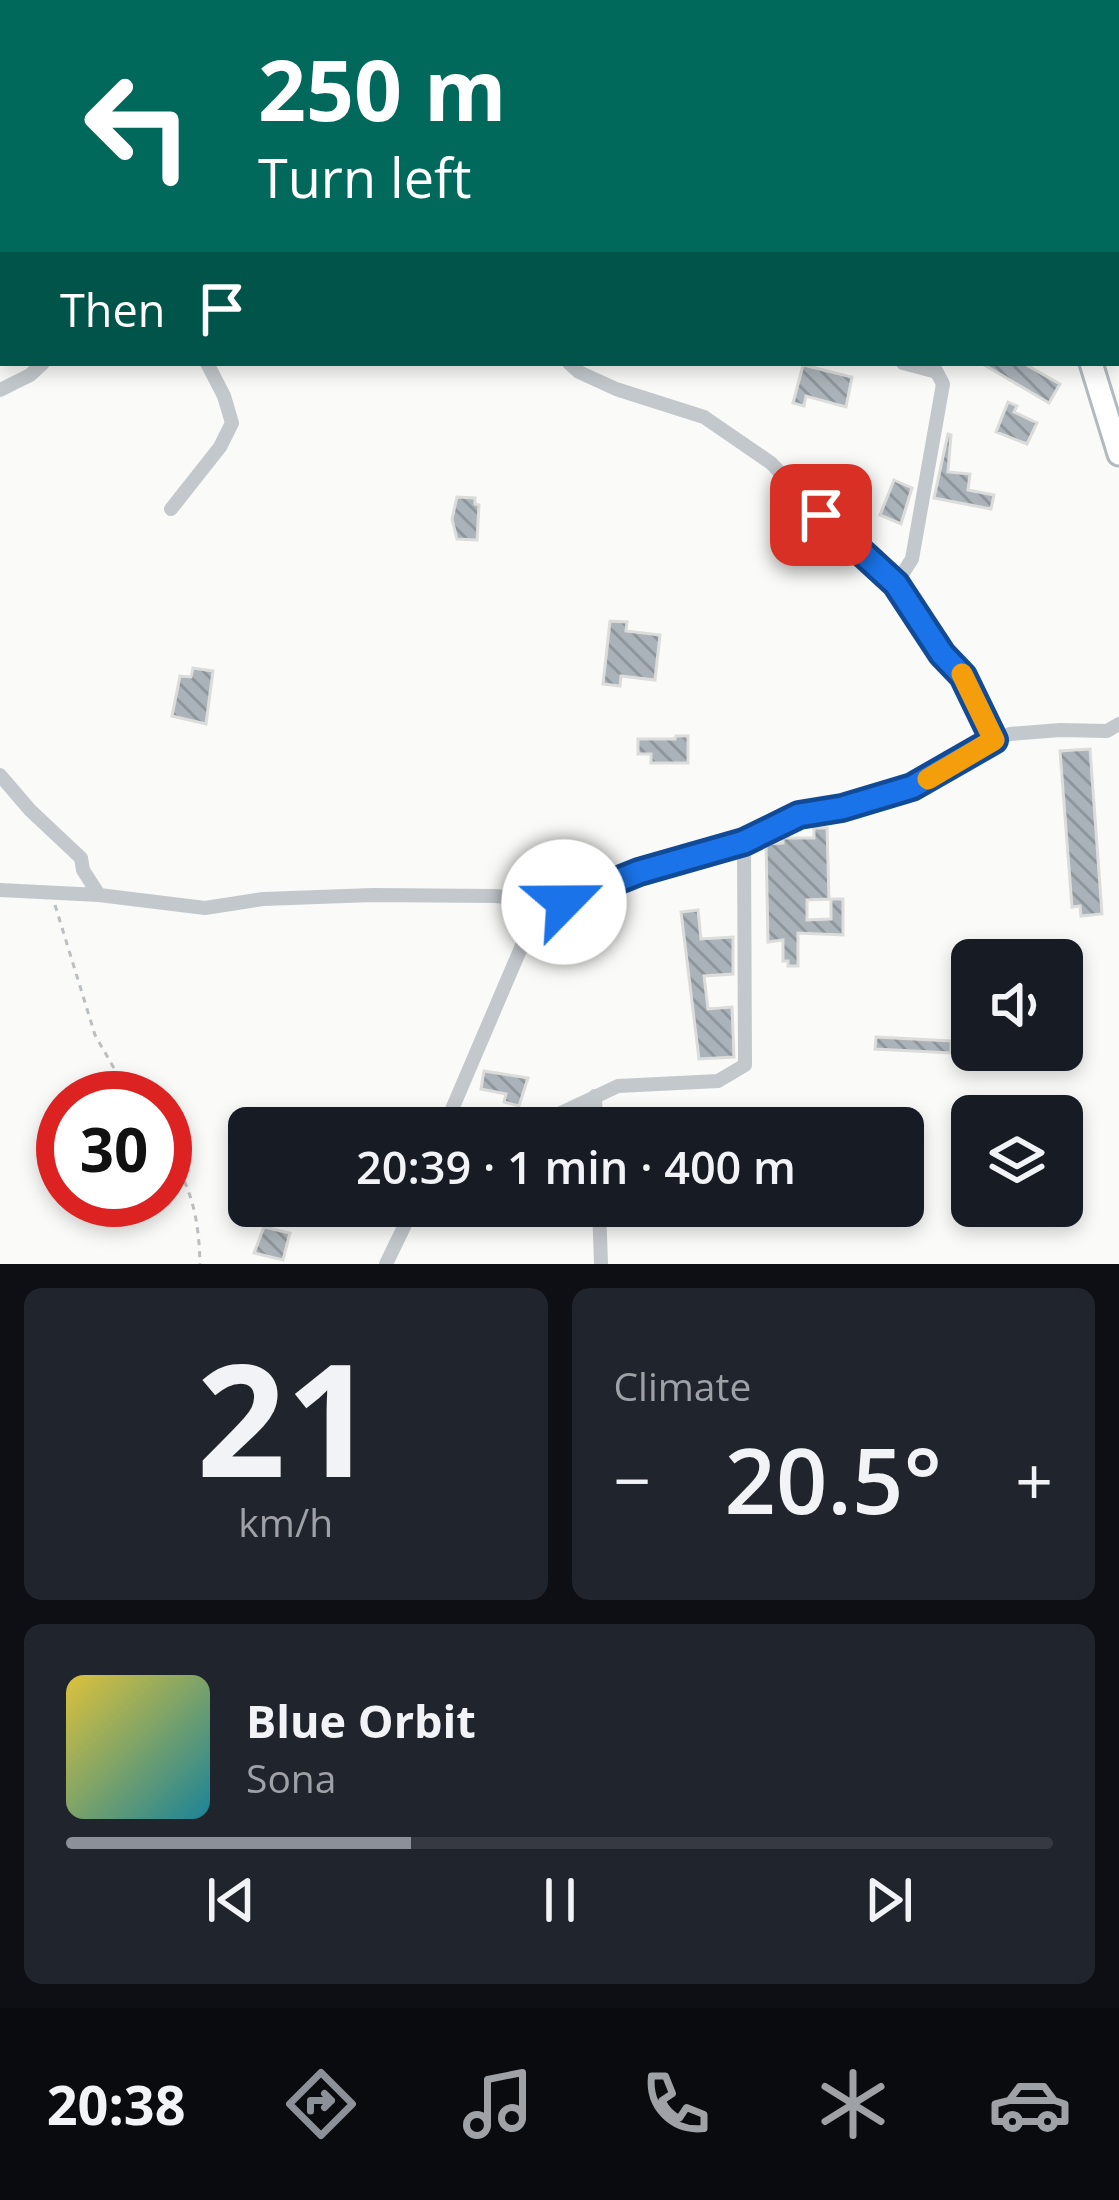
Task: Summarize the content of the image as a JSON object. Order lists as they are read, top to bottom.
{
  "page": {
    "turn": ["250 m", "Turn left"],
    "then": "Then",
    "limit": "30",
    "trip": "20:39 · 1 min · 400 m",
    "tile": [
      ["21", "km/h"],
      "Climate"
    ],
    "heat": ["−", "20.5°", "+"],
    "song": ["Blue Orbit", "Sona"],
    "tabs": "20:38"
  }
}
